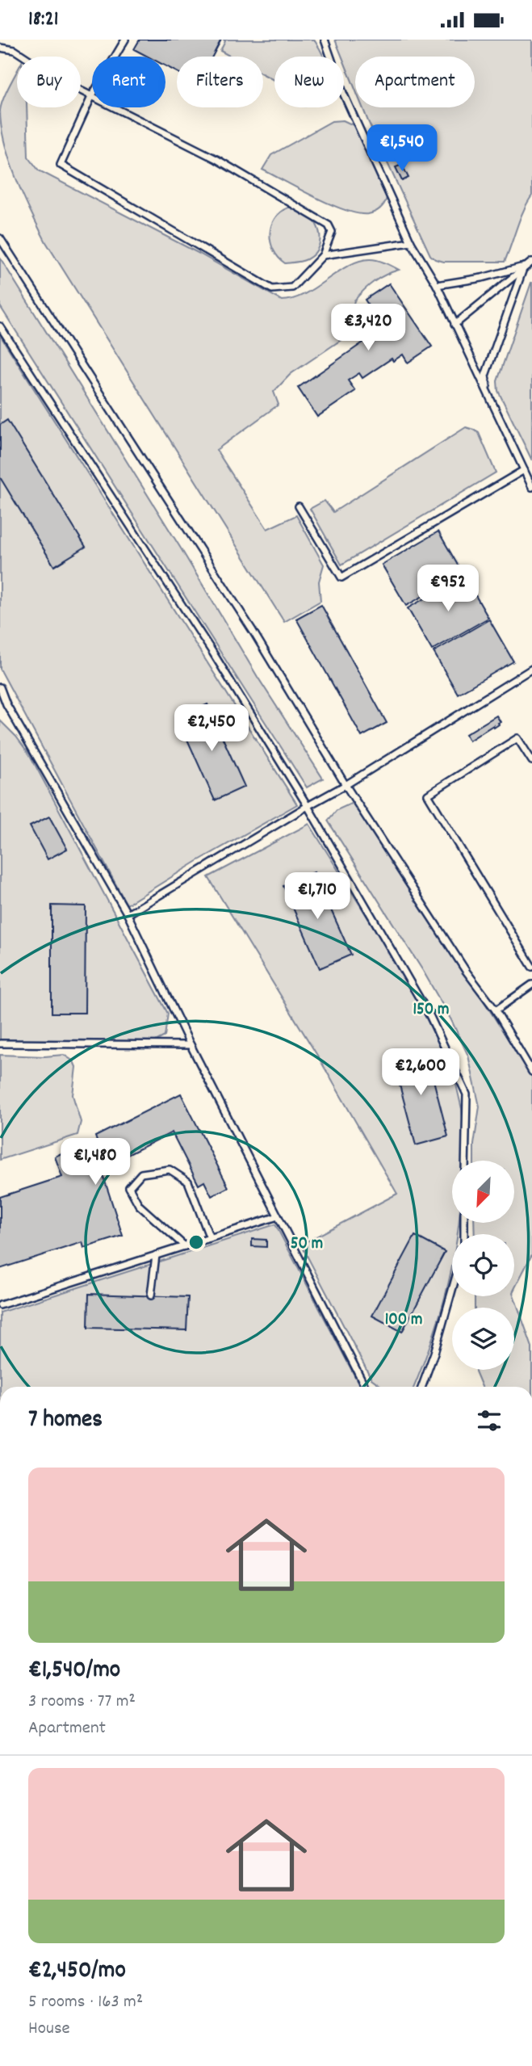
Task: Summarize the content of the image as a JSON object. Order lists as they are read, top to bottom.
{
  "north": "bottom left",
  "page": {
    "status": "18:21",
    "chip": [
      "Buy",
      "Rent",
      "Filters",
      "New",
      "Apartment"
    ],
    "price": [
      "€1,540",
      "€3,420",
      "€952",
      "€2,450",
      "€1,710",
      "€2,600",
      "€1,480"
    ],
    "heading": "7 homes",
    "list": [
      {
        "name": "€1,540/mo",
        "note": "3 rooms · 77 m² · Apartment"
      },
      {
        "name": "€2,450/mo",
        "note": "5 rooms · 163 m² · House"
      }
    ]
  },
  "rings": ["150 m", "50 m", "100 m"]
}
